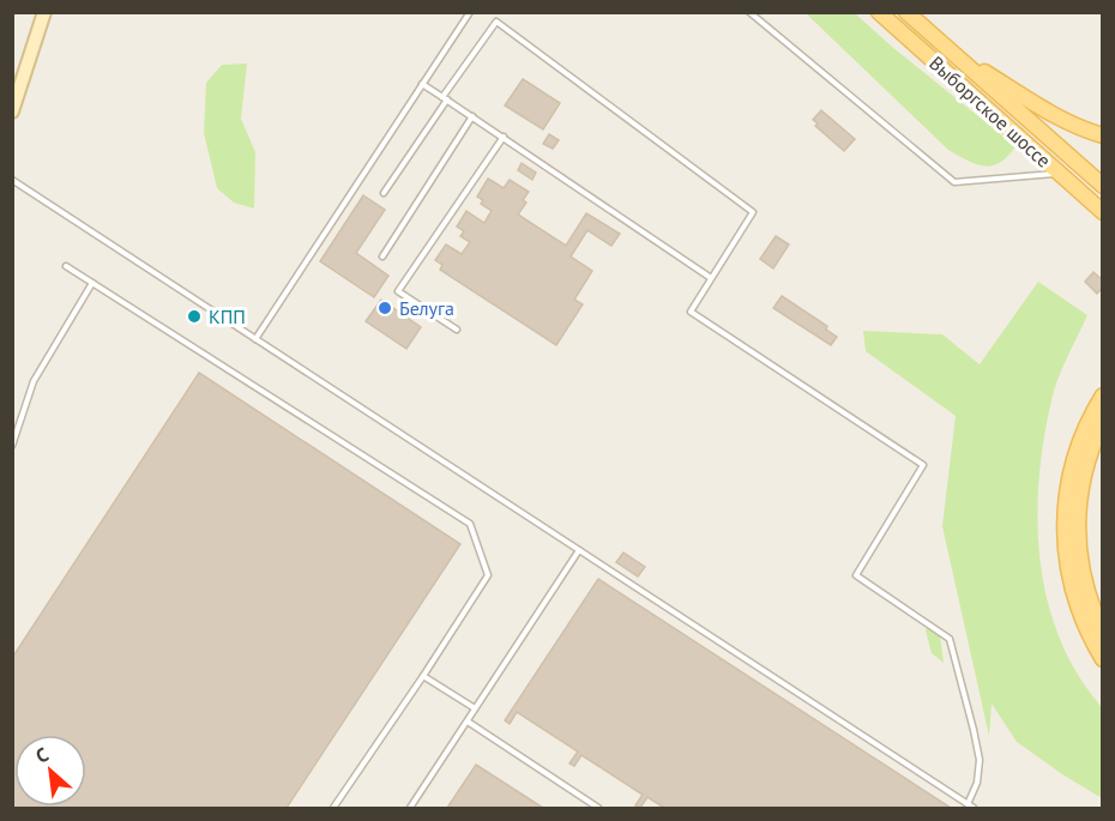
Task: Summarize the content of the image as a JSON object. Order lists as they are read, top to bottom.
{
  "streets": {
    "main road": ["Выборгское шоссе"]
  },
  "places": ["Белуга", "КПП"],
  "north": "top left"
}
